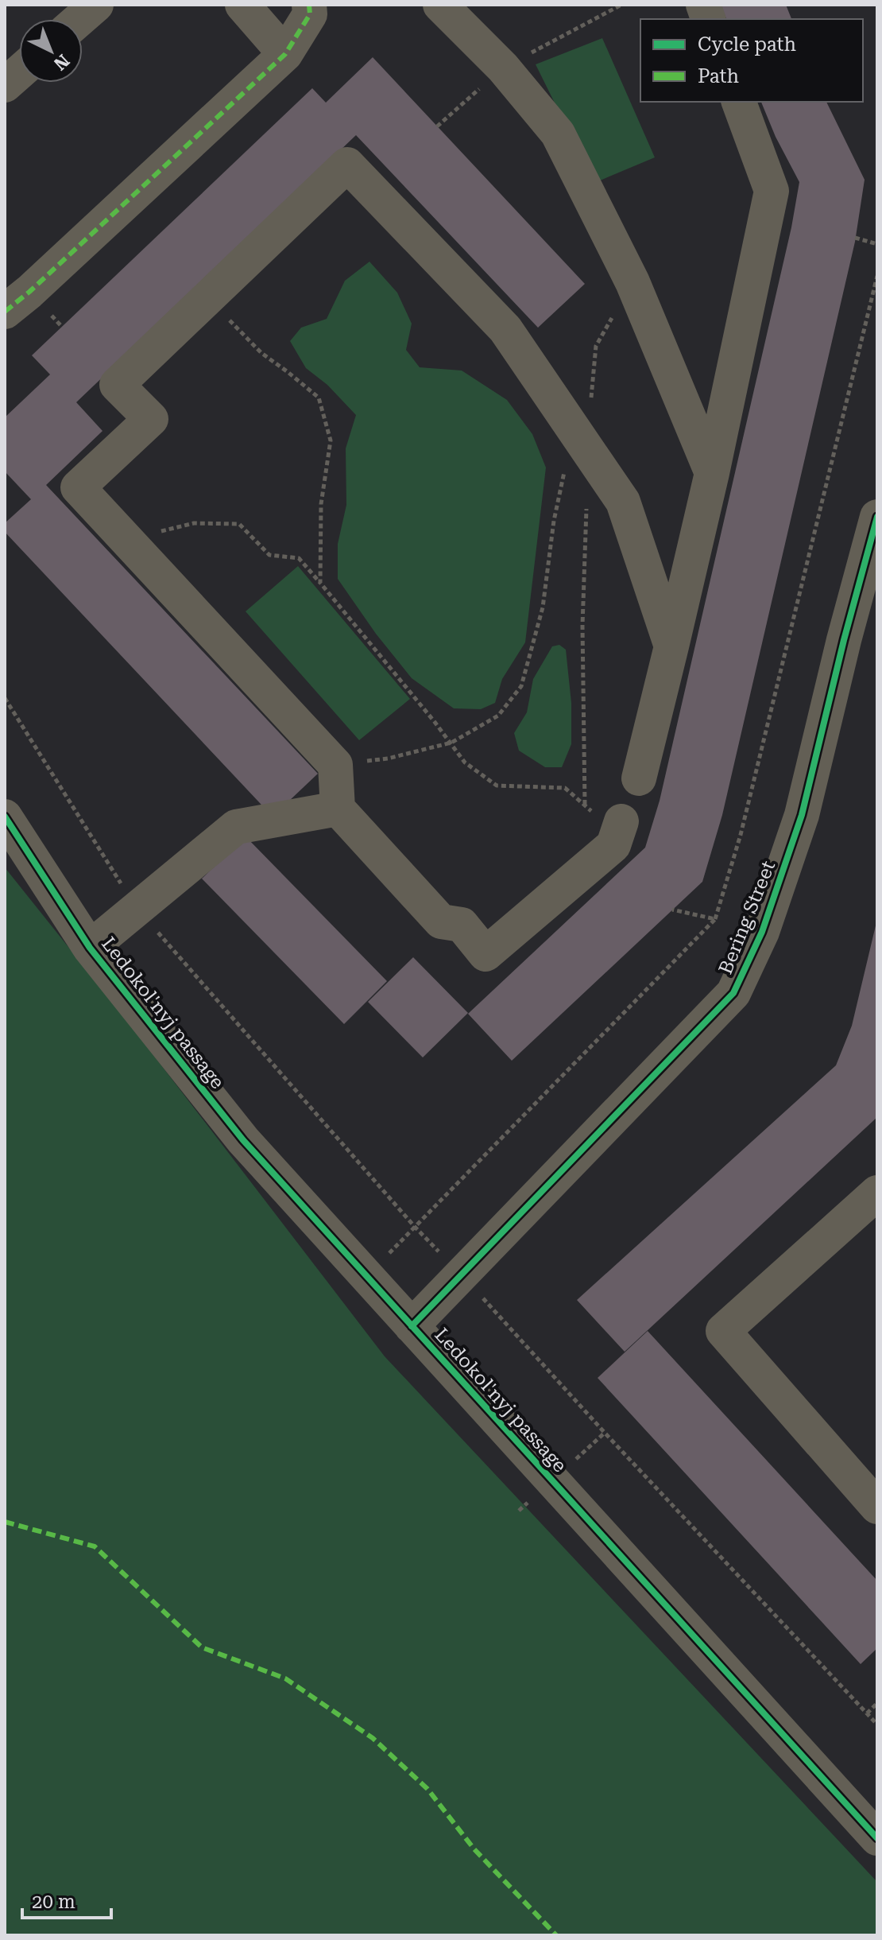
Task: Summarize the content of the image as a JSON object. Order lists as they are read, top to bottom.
{
  "streets": {
    "street": ["Bering Street", "Ledokol'nyj passage"]
  },
  "crossings": [
    ["Bering Street", "Ledokol'nyj passage"]
  ],
  "legend": ["Cycle path", "Path"],
  "scale_bar": "20 m",
  "north": "bottom right"
}
